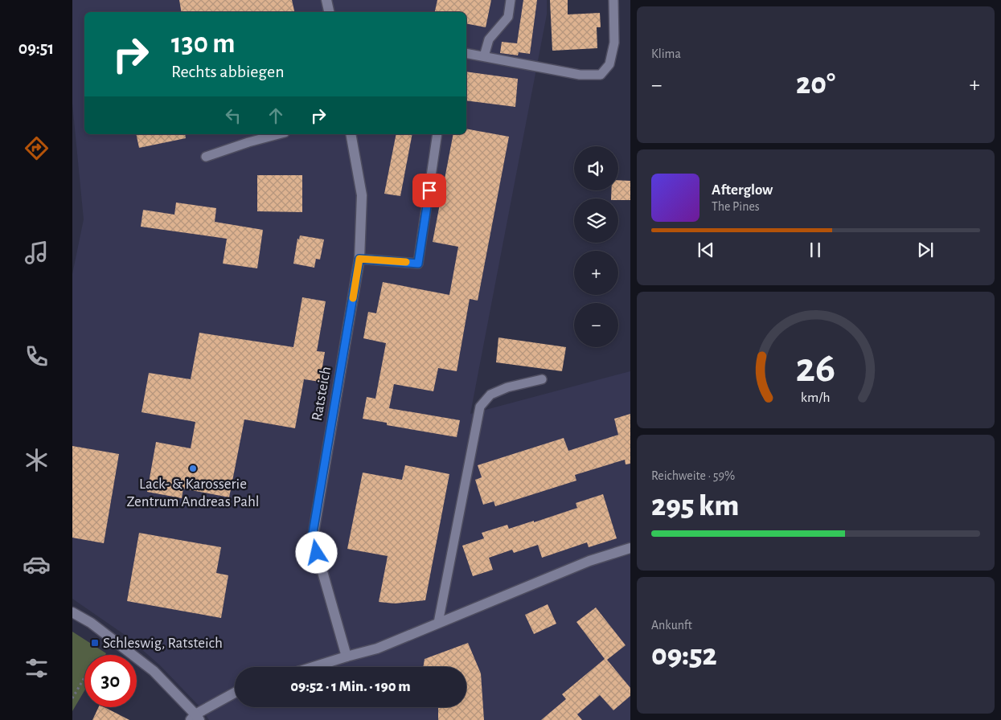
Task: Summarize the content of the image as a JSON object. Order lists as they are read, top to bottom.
{
  "streets": {
    "street": ["Ratsteich"]
  },
  "places": {
    "other": ["Lack- & Karosserie Zentrum Andreas Pahl"],
    "transit": ["Schleswig, Ratsteich"]
  },
  "page": {
    "tabs": "09:51",
    "tile": [
      "Klima",
      ["Reichweite · 59%", "295 km"],
      ["Ankunft", "09:52"]
    ],
    "turn": ["130 m", "Rechts abbiegen"],
    "heat": ["−", "20°", "+"],
    "map_buttons": ["+", "−"],
    "song": ["Afterglow", "The Pines"],
    "limit": "30",
    "trip": "09:52 · 1 Min. · 190 m",
    "gauge": ["26", "km/h"]
  }
}
